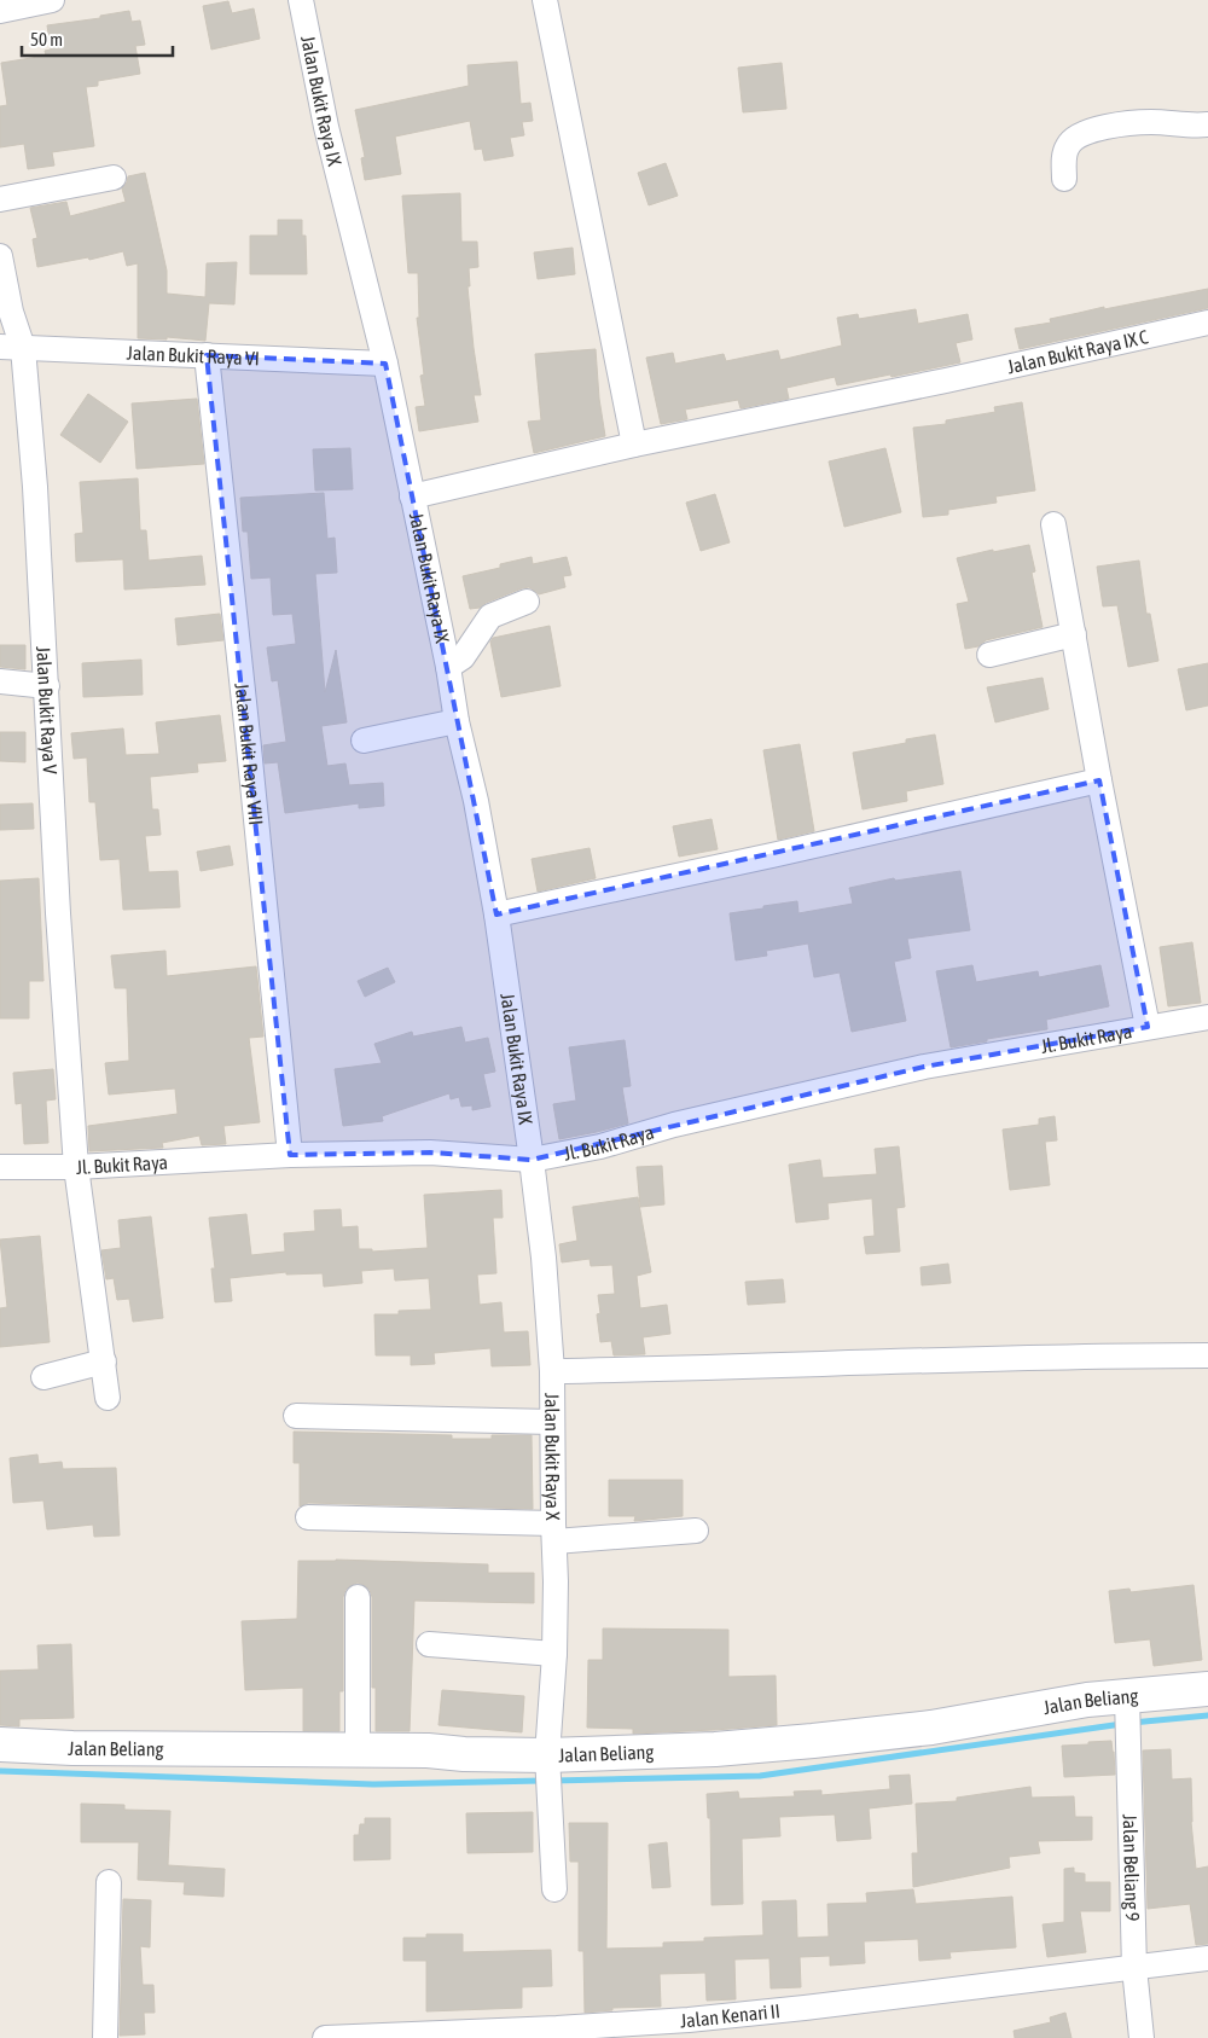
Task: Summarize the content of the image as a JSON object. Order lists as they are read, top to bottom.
{
  "streets": {
    "street": [
      "Jalan Bukit Raya IX",
      "Jalan Bukit Raya IX C",
      "Jalan Bukit Raya VI",
      "Jalan Bukit Raya V",
      "Jalan Bukit Raya VIII",
      "Jl. Bukit Raya",
      "Jalan Bukit Raya X",
      "Jalan Beliang",
      "Jalan Beliang 9",
      "Jalan Kenari II"
    ]
  },
  "crossings": [
    ["Jalan Bukit Raya IX", "Jalan Bukit Raya IX C"],
    ["Jalan Bukit Raya IX", "Jalan Bukit Raya VI"],
    ["Jalan Bukit Raya IX", "Jl. Bukit Raya"],
    ["Jalan Bukit Raya IX", "Jalan Bukit Raya X"],
    ["Jalan Bukit Raya VI", "Jalan Bukit Raya V"],
    ["Jalan Bukit Raya VI", "Jalan Bukit Raya VIII"],
    ["Jalan Bukit Raya V", "Jl. Bukit Raya"],
    ["Jalan Bukit Raya VIII", "Jl. Bukit Raya"],
    ["Jl. Bukit Raya", "Jalan Bukit Raya X"],
    ["Jalan Bukit Raya X", "Jalan Beliang"],
    ["Jalan Beliang", "Jalan Beliang 9"],
    ["Jalan Beliang 9", "Jalan Kenari II"]
  ],
  "scale_bar": "50 m"
}
